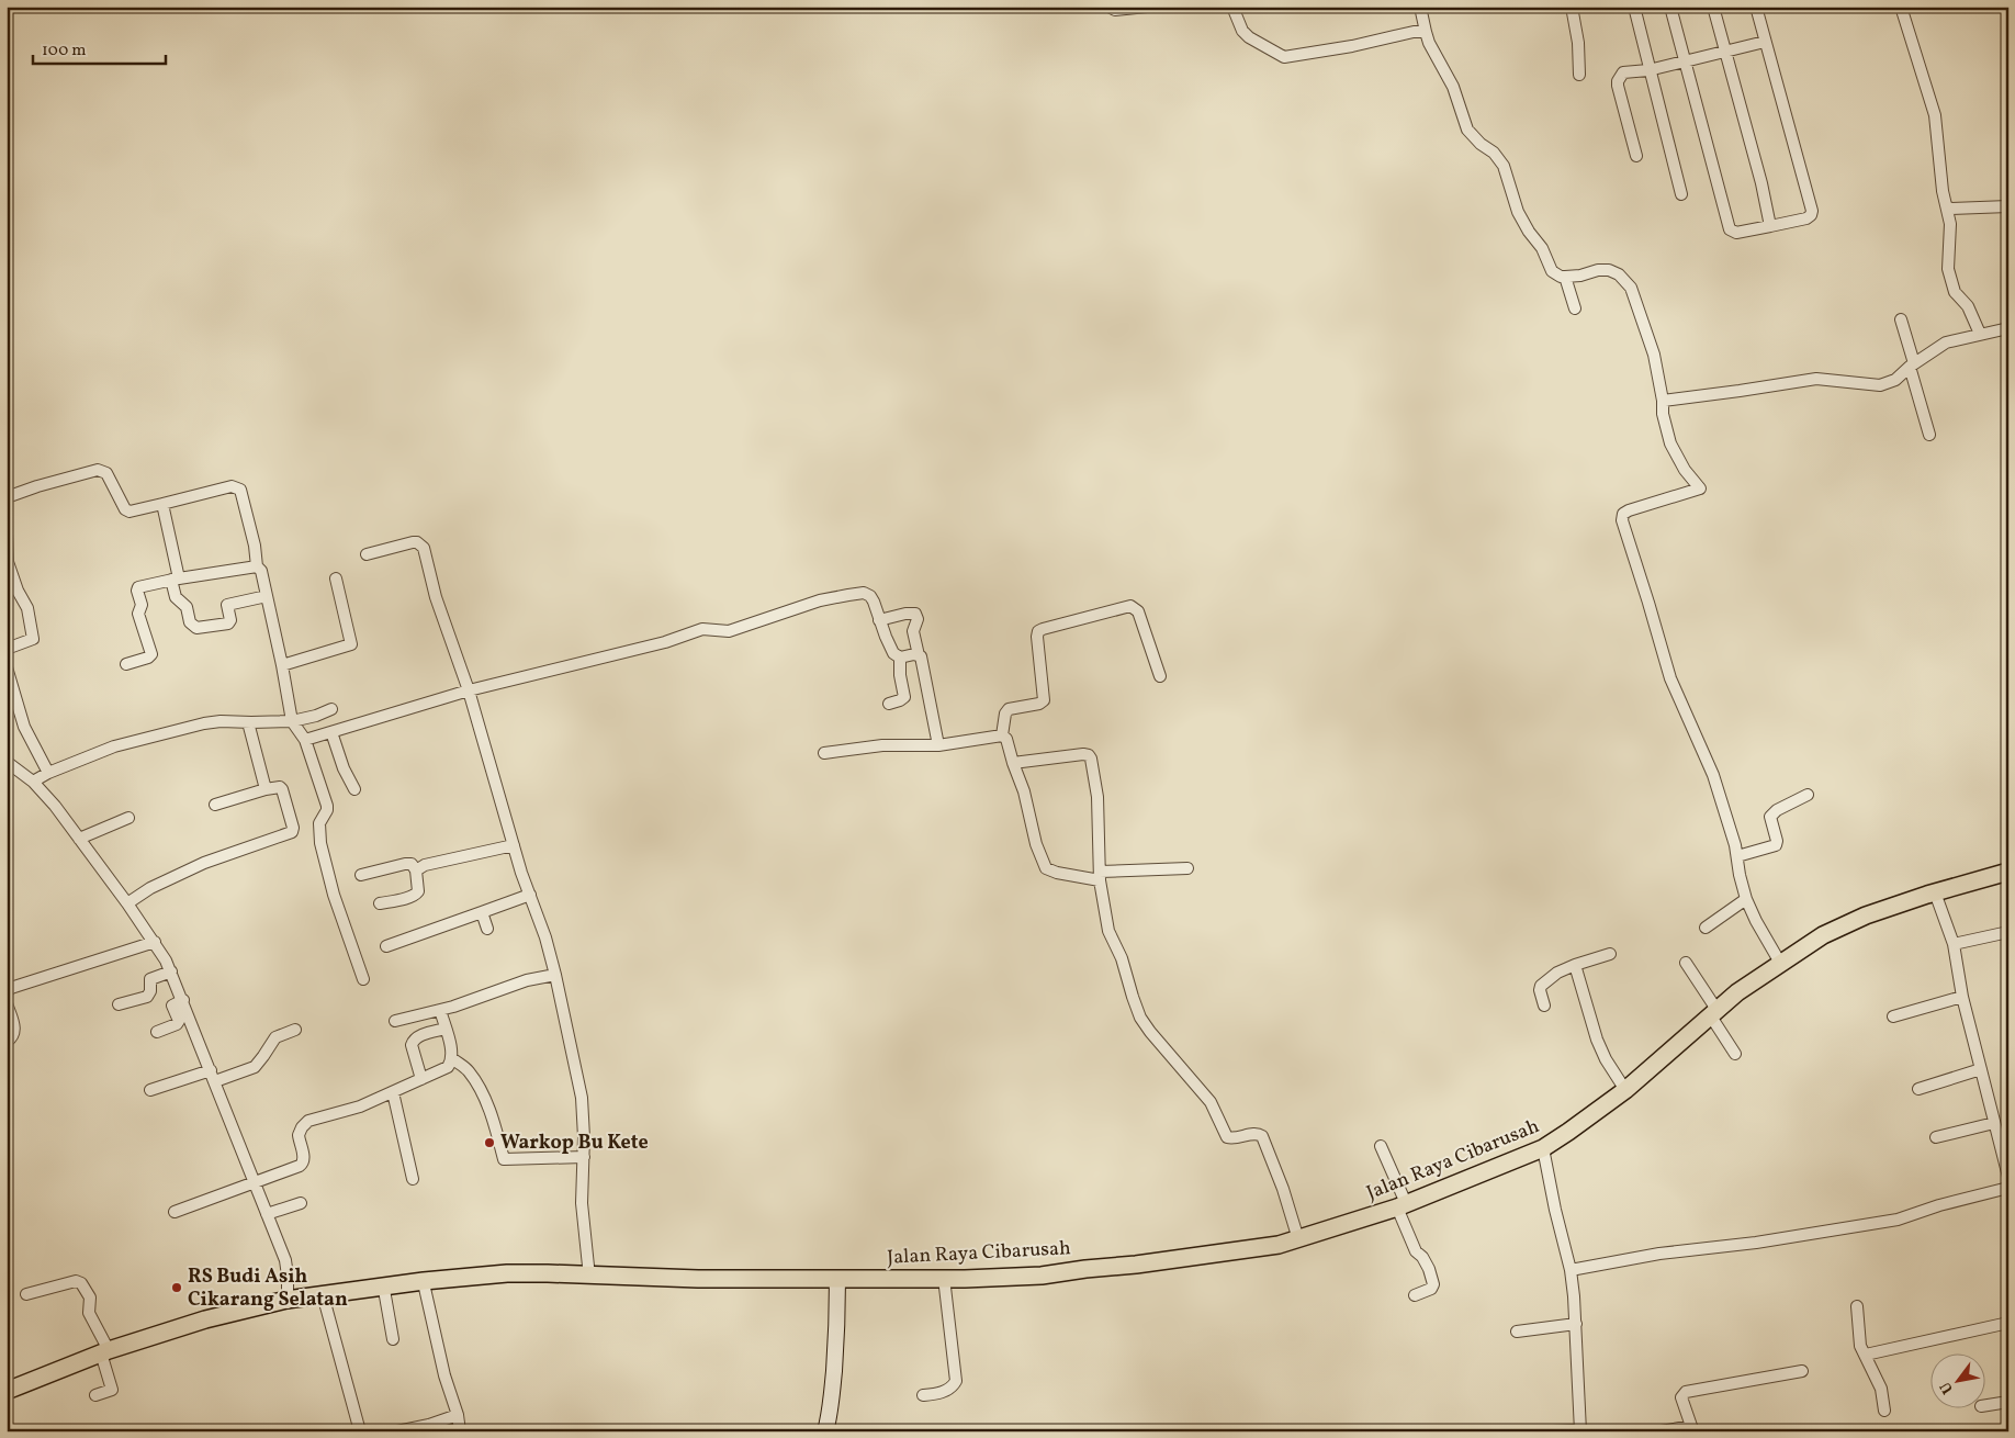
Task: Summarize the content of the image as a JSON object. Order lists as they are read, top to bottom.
{
  "streets": {
    "main road": ["Jalan Raya Cibarusah"]
  },
  "places": ["Warkop Bu Kete", "RS Budi Asih Cikarang Selatan"],
  "scale_bar": "100 m",
  "north": "bottom left"
}
